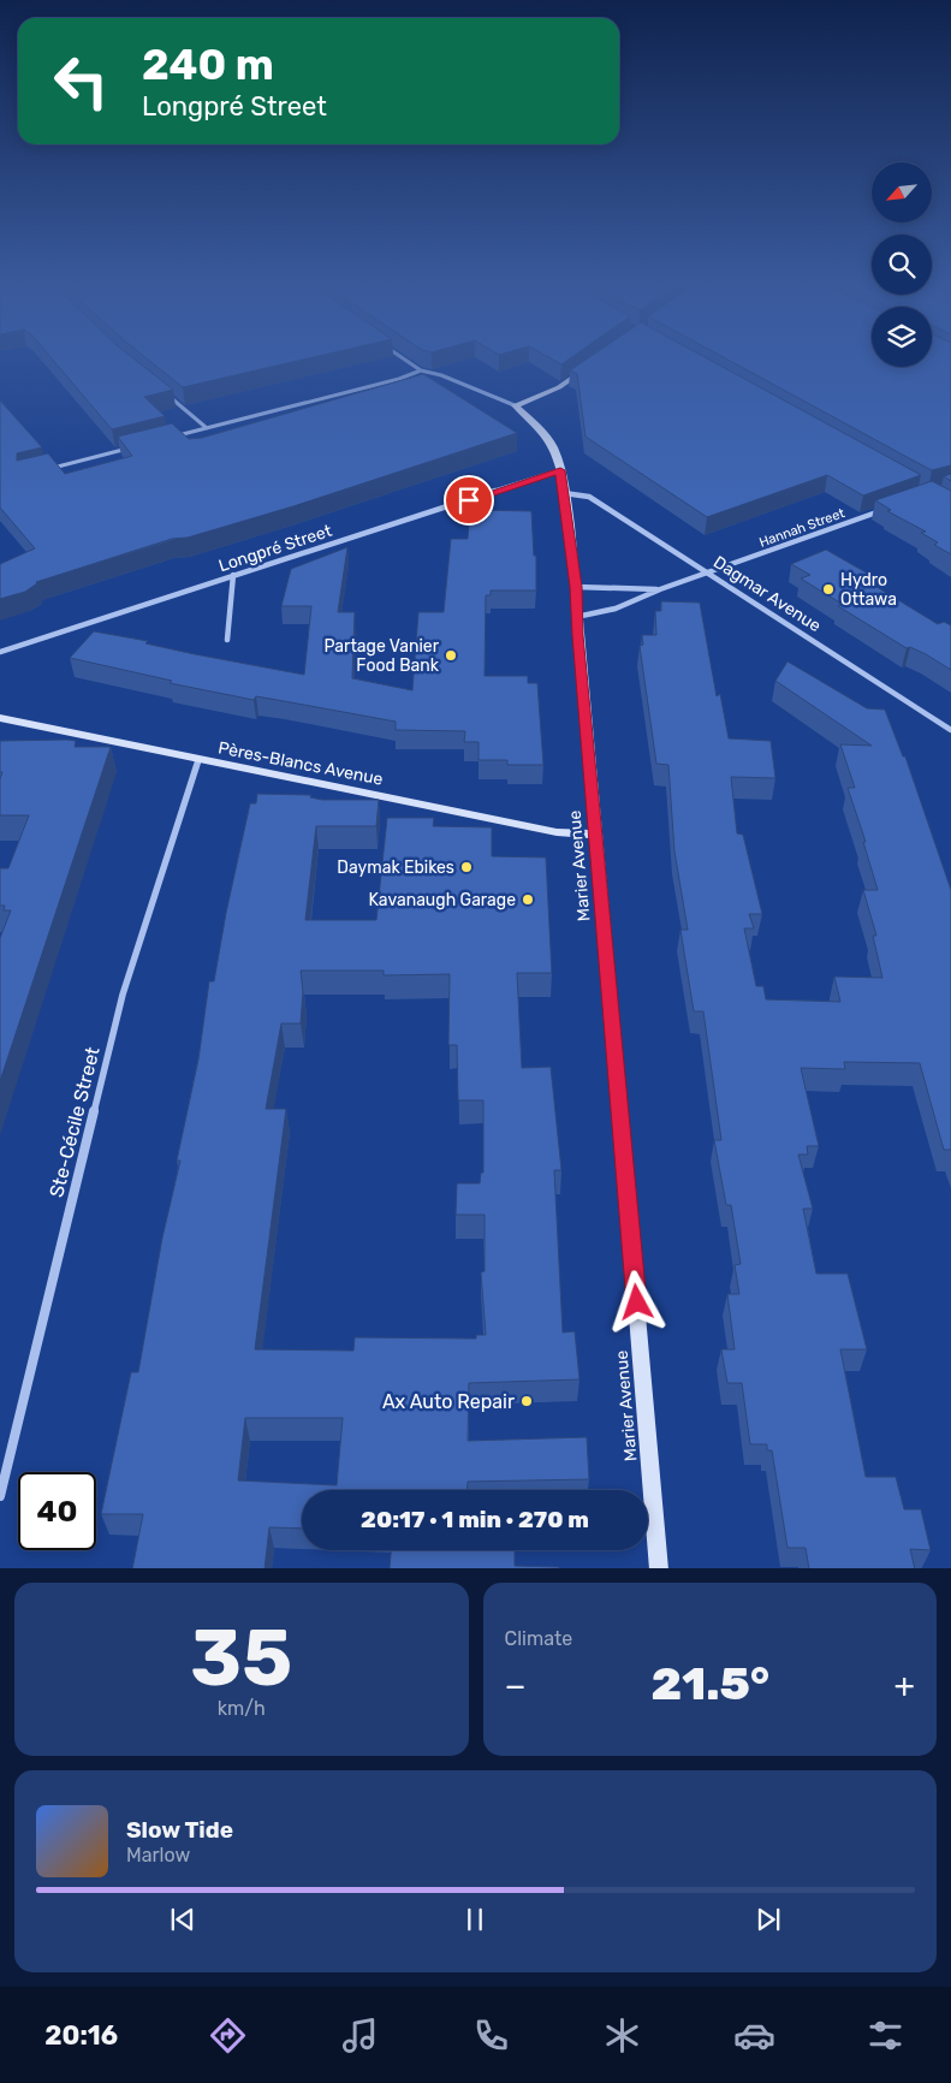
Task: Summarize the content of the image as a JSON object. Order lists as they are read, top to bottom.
{
  "streets": {
    "street": [
      "Hannah Street",
      "Longpré Street",
      "Dagmar Avenue",
      "Pères-Blancs Avenue",
      "Marier Avenue",
      "Ste-Cécile Street"
    ]
  },
  "crossings": [
    ["Hannah Street", "Dagmar Avenue"],
    ["Hannah Street", "Marier Avenue"],
    ["Longpré Street", "Marier Avenue"],
    ["Dagmar Avenue", "Marier Avenue"],
    ["Pères-Blancs Avenue", "Marier Avenue"],
    ["Pères-Blancs Avenue", "Ste-Cécile Street"]
  ],
  "places": [
    "Hydro Ottawa",
    "Partage Vanier Food Bank",
    "Daymak Ebikes",
    "Kavanaugh Garage",
    "Ax Auto Repair"
  ],
  "north": "bottom left",
  "page": {
    "turn": ["240 m", "Longpré Street"],
    "limit": "40",
    "trip": "20:17 · 1 min · 270 m",
    "tile": [
      ["35", "km/h"],
      "Climate"
    ],
    "heat": ["−", "21.5°", "+"],
    "song": ["Slow Tide", "Marlow"],
    "tabs": "20:16"
  }
}
